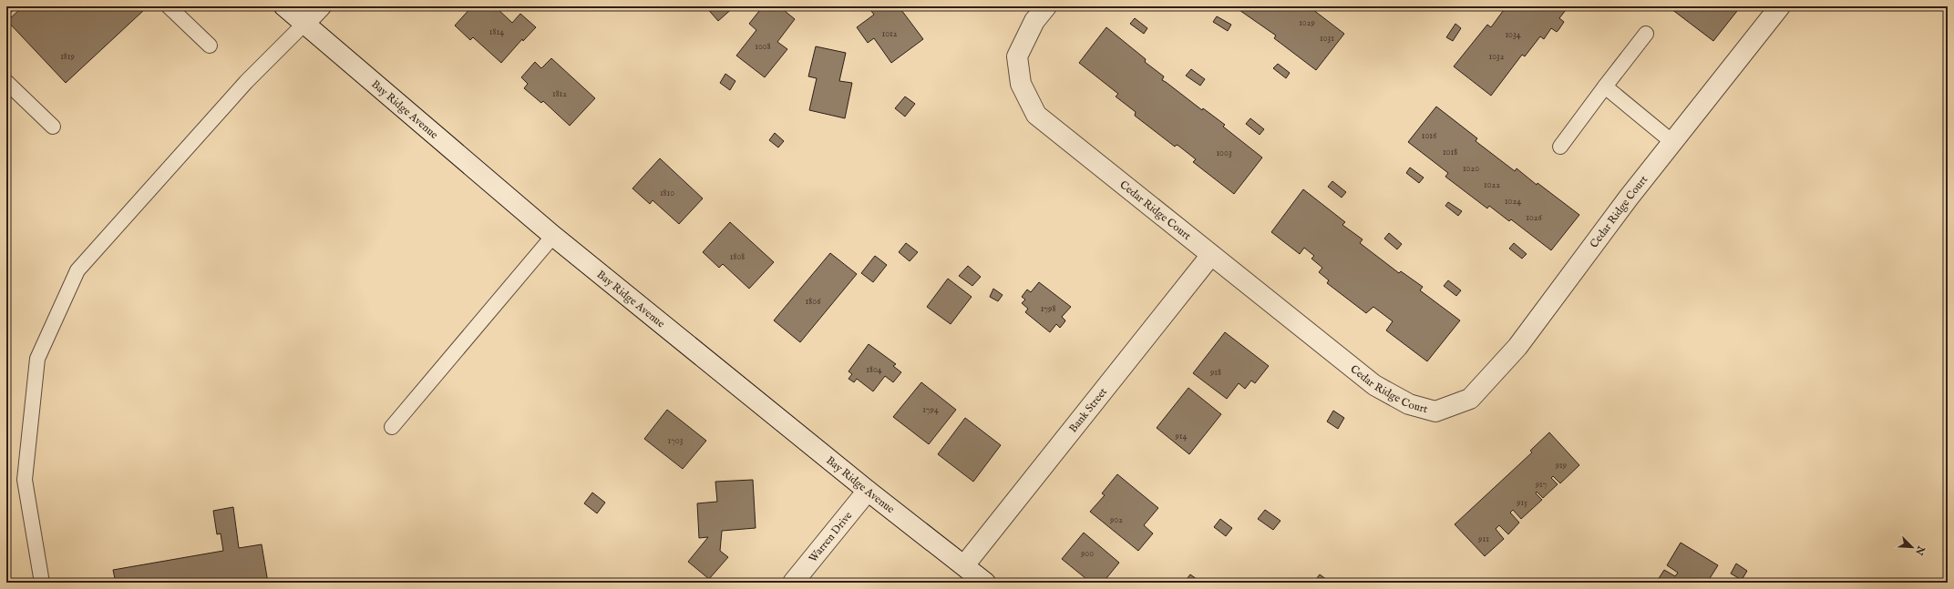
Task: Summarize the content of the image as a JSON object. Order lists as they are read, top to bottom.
{
  "streets": {
    "street": [
      "Bay Ridge Avenue",
      "Cedar Ridge Court",
      "Bank Street",
      "Warren Drive"
    ]
  },
  "crossings": [
    ["Bay Ridge Avenue", "Bank Street"],
    ["Bay Ridge Avenue", "Warren Drive"],
    ["Cedar Ridge Court", "Bank Street"]
  ],
  "house_numbers": [
    "1029",
    "1814",
    "1012",
    "1034",
    "1031",
    "1008",
    "1819",
    "1032",
    "1812",
    "1016",
    "1018",
    "1003",
    "1020",
    "1022",
    "1810",
    "1024",
    "1026",
    "1808",
    "1806",
    "1798",
    "1804",
    "918",
    "1794",
    "914",
    "1703",
    "919",
    "917",
    "915",
    "902",
    "911",
    "900"
  ],
  "north": "bottom right"
}
